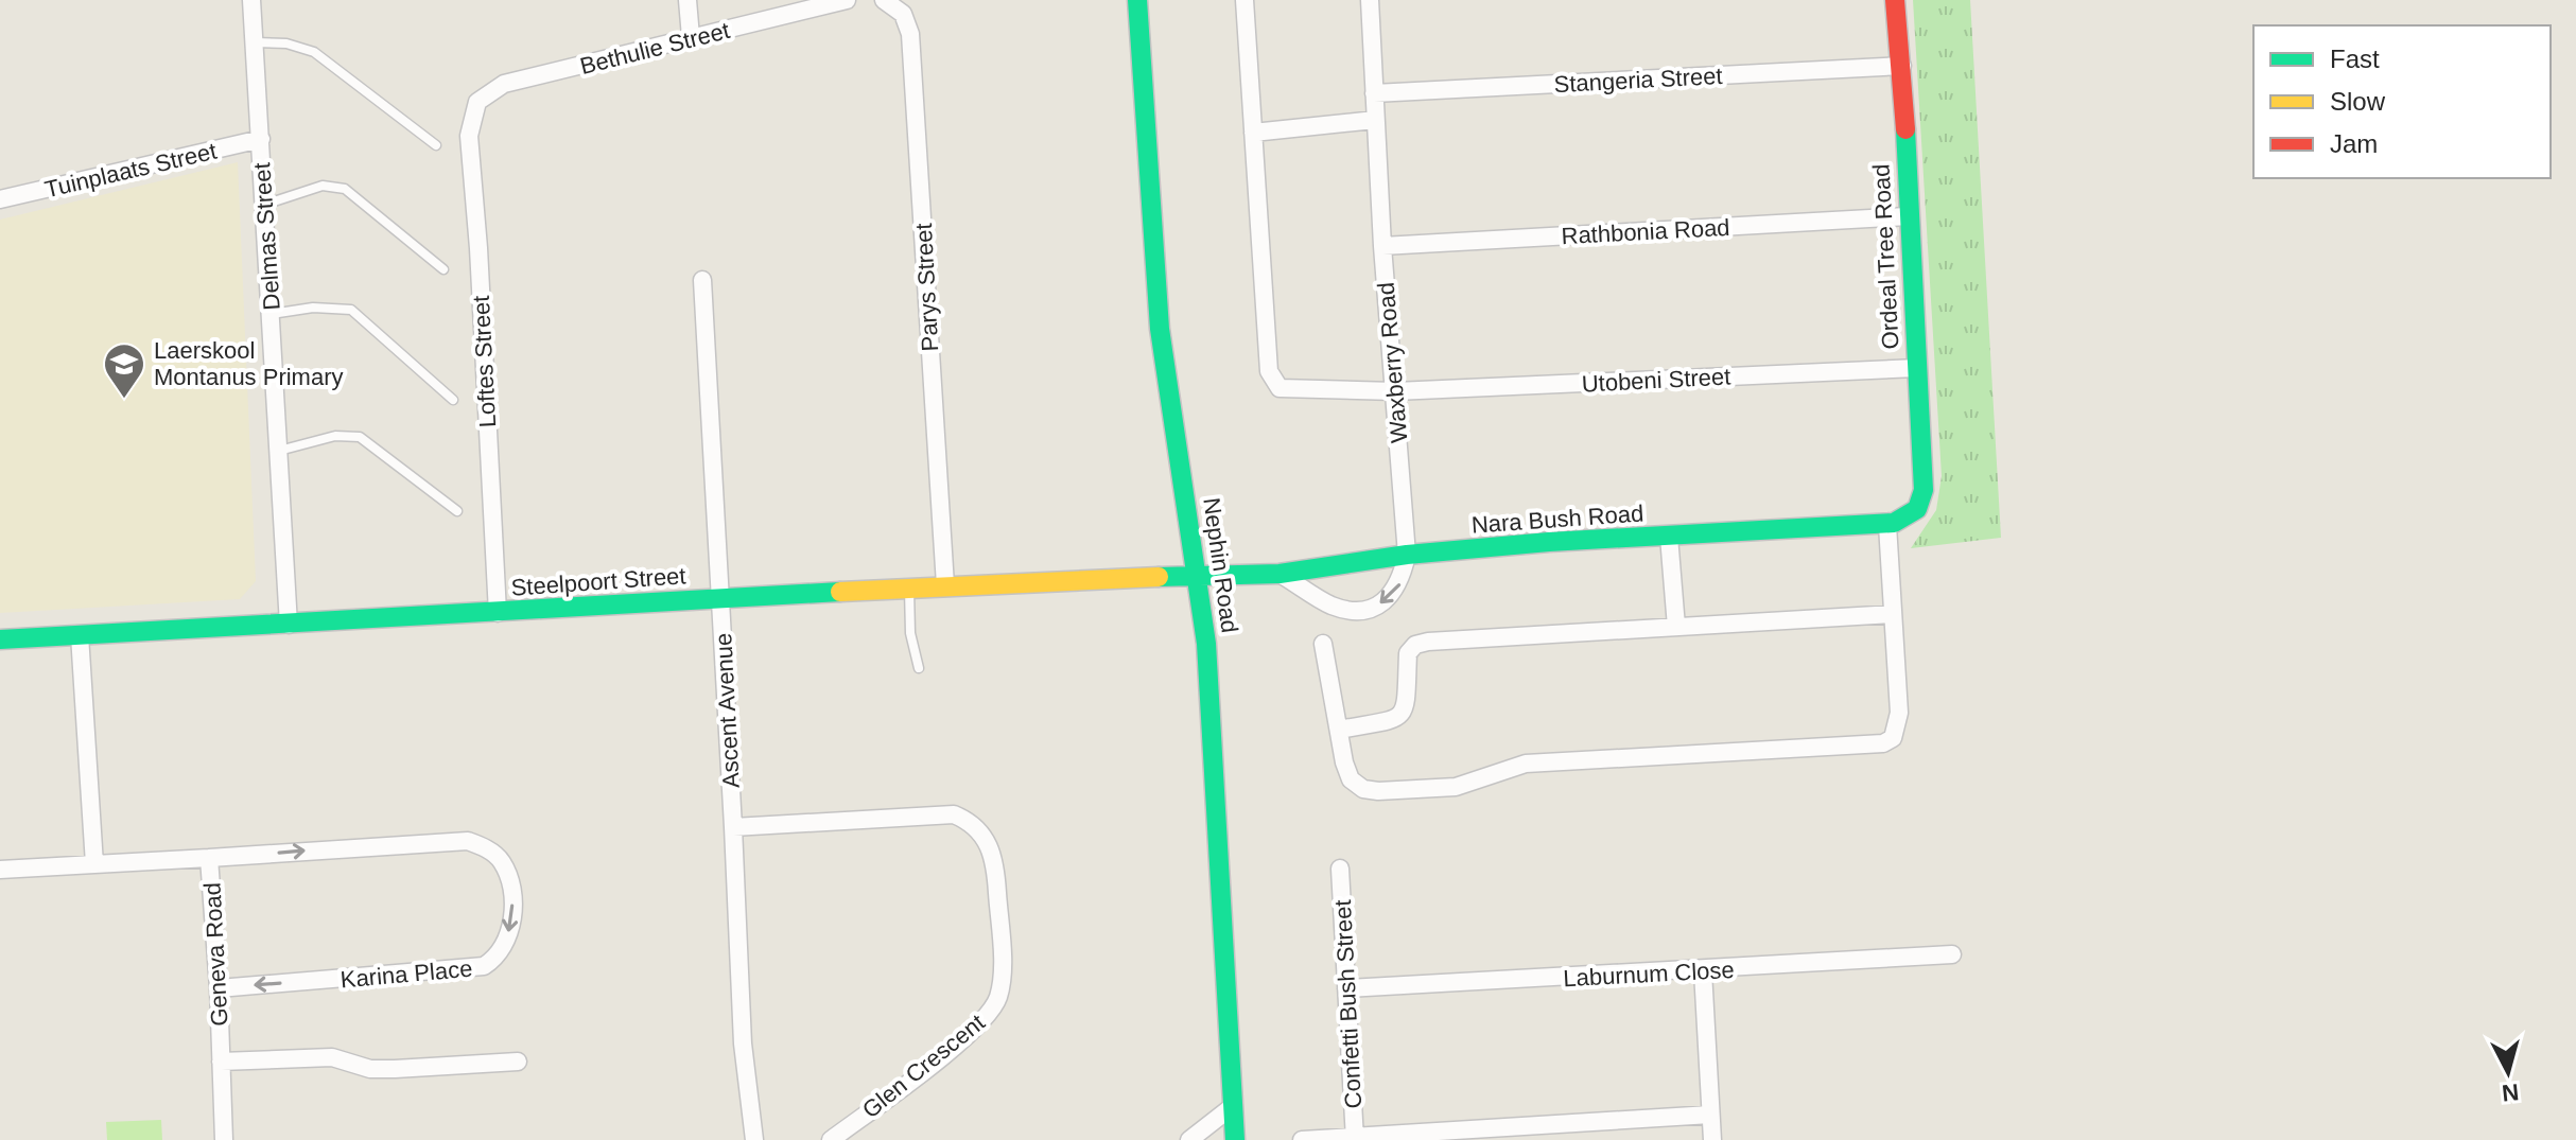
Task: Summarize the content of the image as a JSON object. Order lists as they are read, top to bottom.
{
  "streets": {
    "street": [
      "Bethulie Street",
      "Stangeria Street",
      "Tuinplaats Street",
      "Rathbonia Road",
      "Delmas Street",
      "Ordeal Tree Road",
      "Parys Street",
      "Loftes Street",
      "Waxberry Road",
      "Utobeni Street",
      "Nara Bush Road",
      "Nephin Road",
      "Steelpoort Street",
      "Ascent Avenue",
      "Geneva Road",
      "Karina Place",
      "Laburnum Close",
      "Confetti Bush Street",
      "Glen Crescent"
    ]
  },
  "crossings": [
    ["Bethulie Street", "Loftes Street"],
    ["Stangeria Street", "Ordeal Tree Road"],
    ["Stangeria Street", "Waxberry Road"],
    ["Tuinplaats Street", "Delmas Street"],
    ["Rathbonia Road", "Ordeal Tree Road"],
    ["Rathbonia Road", "Waxberry Road"],
    ["Delmas Street", "Steelpoort Street"],
    ["Ordeal Tree Road", "Utobeni Street"],
    ["Ordeal Tree Road", "Nara Bush Road"],
    ["Parys Street", "Steelpoort Street"],
    ["Loftes Street", "Steelpoort Street"],
    ["Waxberry Road", "Utobeni Street"],
    ["Waxberry Road", "Nara Bush Road"],
    ["Nara Bush Road", "Nephin Road"],
    ["Nara Bush Road", "Steelpoort Street"],
    ["Nephin Road", "Steelpoort Street"],
    ["Steelpoort Street", "Ascent Avenue"],
    ["Ascent Avenue", "Glen Crescent"],
    ["Geneva Road", "Karina Place"],
    ["Laburnum Close", "Confetti Bush Street"]
  ],
  "places": {
    "school or university": ["Laerskool Montanus Primary"]
  },
  "legend": ["Fast", "Slow", "Jam"],
  "north": "bottom"
}
